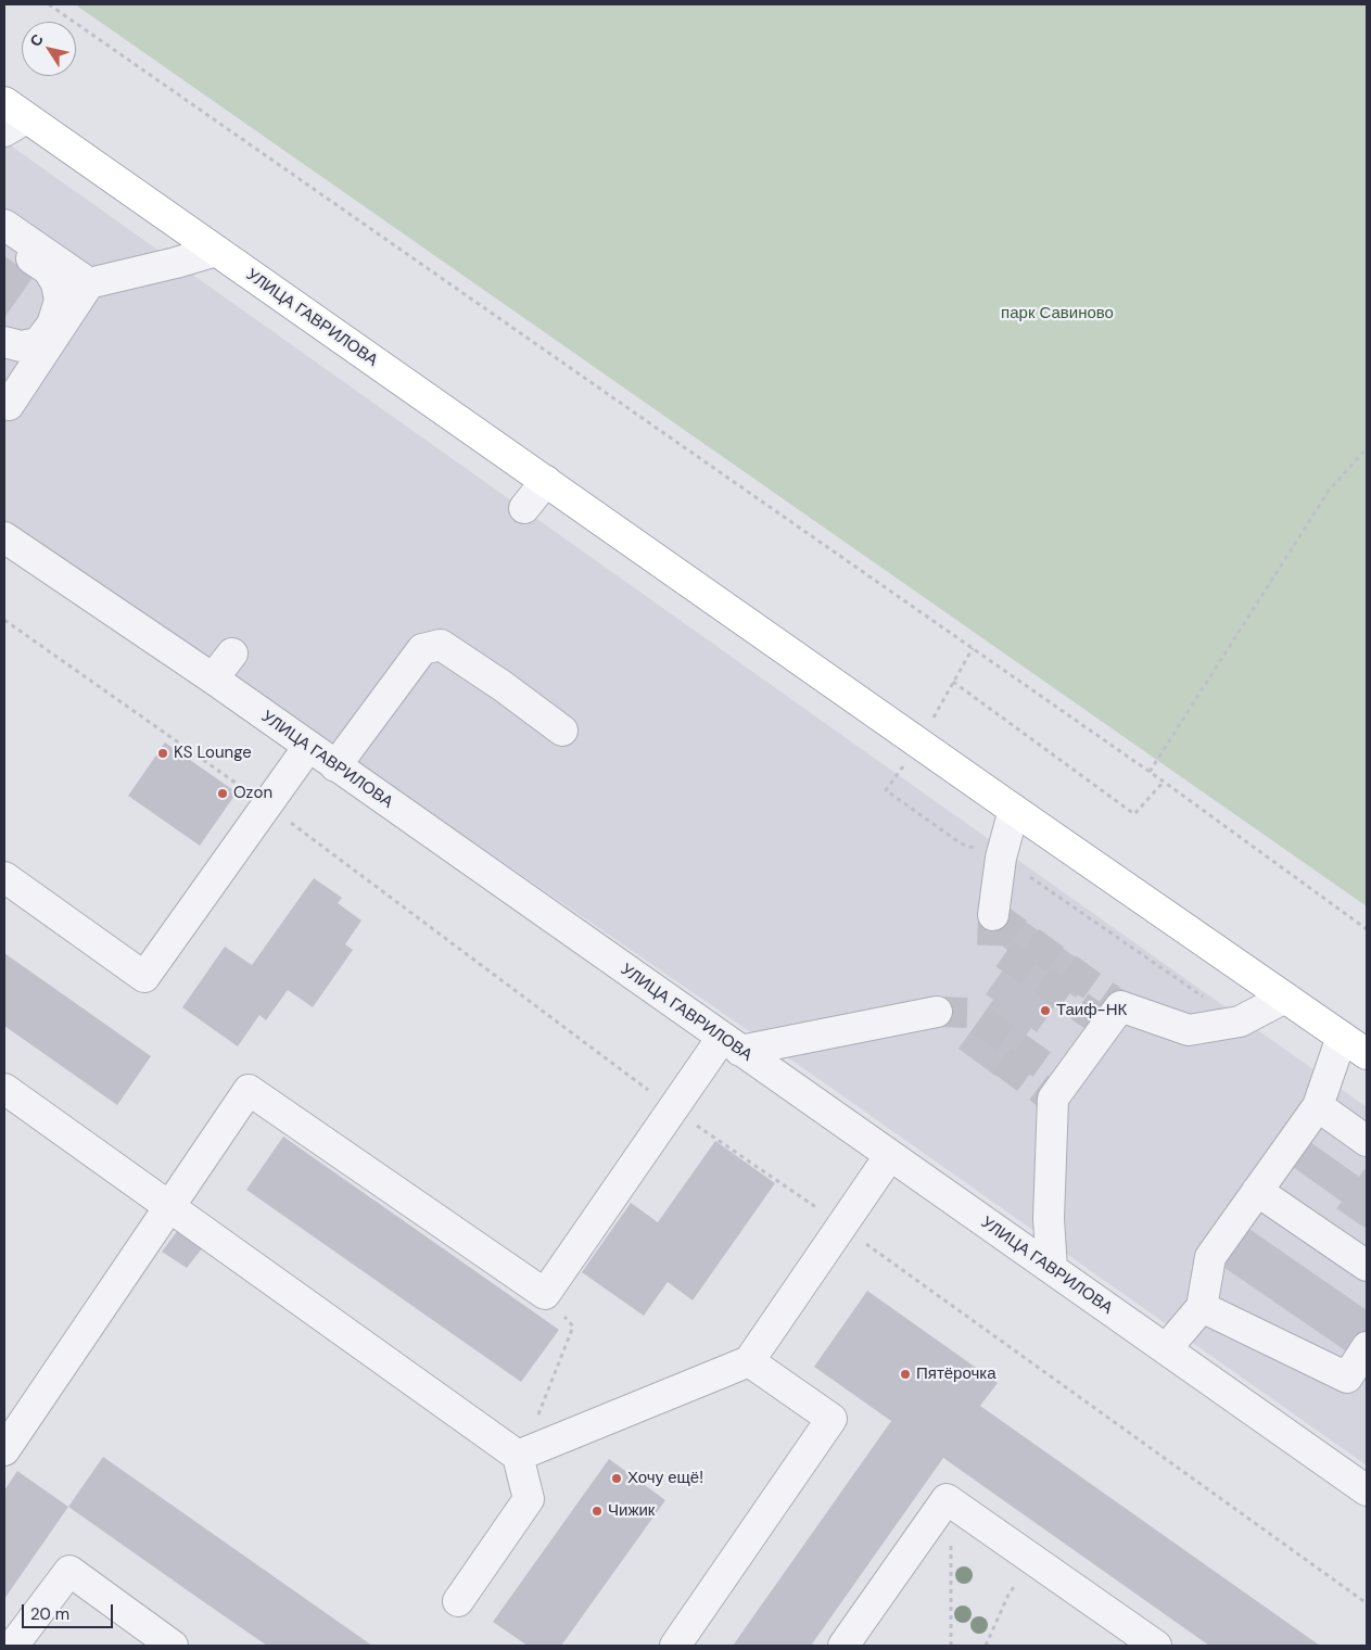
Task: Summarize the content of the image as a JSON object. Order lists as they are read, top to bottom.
{
  "streets": {
    "main road": ["УЛИЦА ГАВРИЛОВА"]
  },
  "parks": ["парк Савиново"],
  "places": [
    "KS Lounge",
    "Ozon",
    "Таиф-НК",
    "Пятёрочка",
    "Хочу ещё!",
    "Чижик"
  ],
  "scale_bar": "20 m",
  "north": "top left"
}
